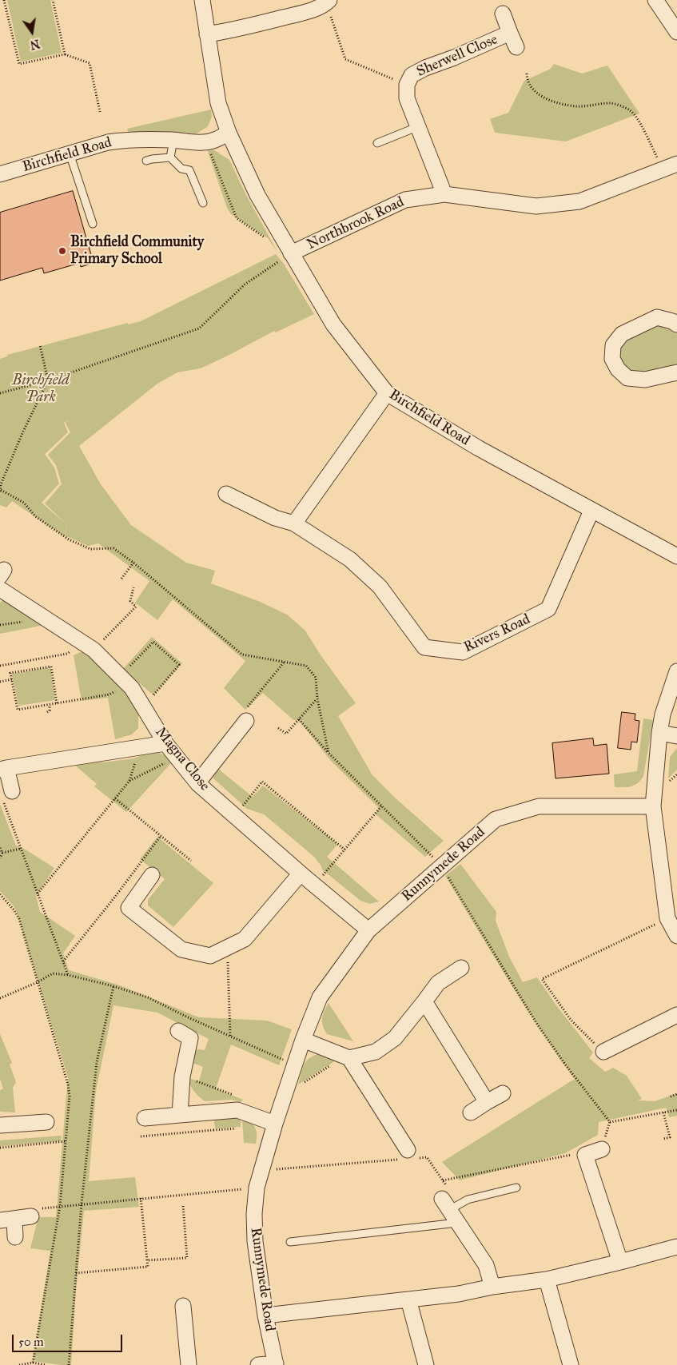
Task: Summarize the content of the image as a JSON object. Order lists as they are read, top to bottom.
{
  "streets": {
    "street": [
      "Sherwell Close",
      "Birchfield Road",
      "Northbrook Road",
      "Rivers Road",
      "Magna Close",
      "Runnymede Road"
    ]
  },
  "crossings": [
    ["Sherwell Close", "Northbrook Road"],
    ["Birchfield Road", "Northbrook Road"],
    ["Birchfield Road", "Rivers Road"],
    ["Magna Close", "Runnymede Road"]
  ],
  "parks": ["Birchfield Park"],
  "places": ["Birchfield Community Primary School"],
  "scale_bar": "50 m",
  "north": "bottom"
}
